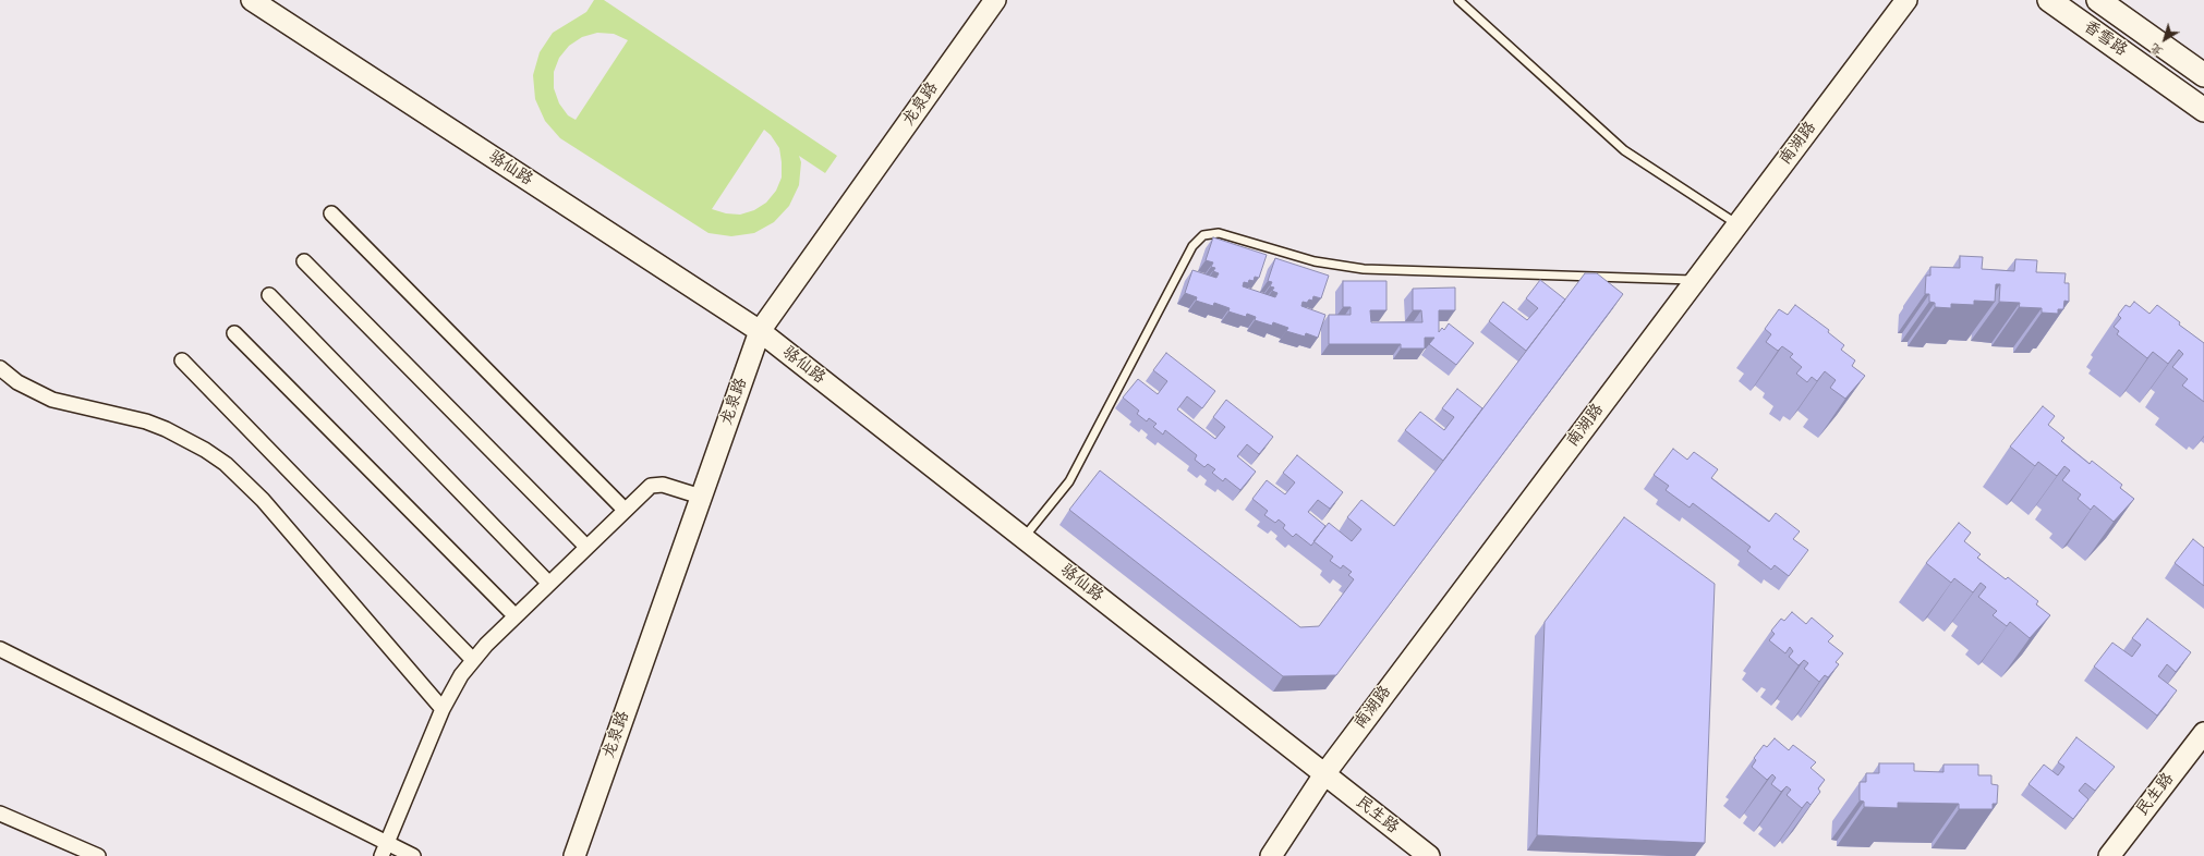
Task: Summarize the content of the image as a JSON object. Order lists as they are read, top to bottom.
{
  "streets": {
    "main road": [
      "香雪路",
      "龙泉路",
      "南湖路",
      "骆仙路",
      "民生路"
    ]
  },
  "crossings": [
    ["龙泉路", "骆仙路"],
    ["南湖路", "骆仙路"],
    ["南湖路", "民生路"],
    ["骆仙路", "民生路"]
  ],
  "north": "bottom left"
}
